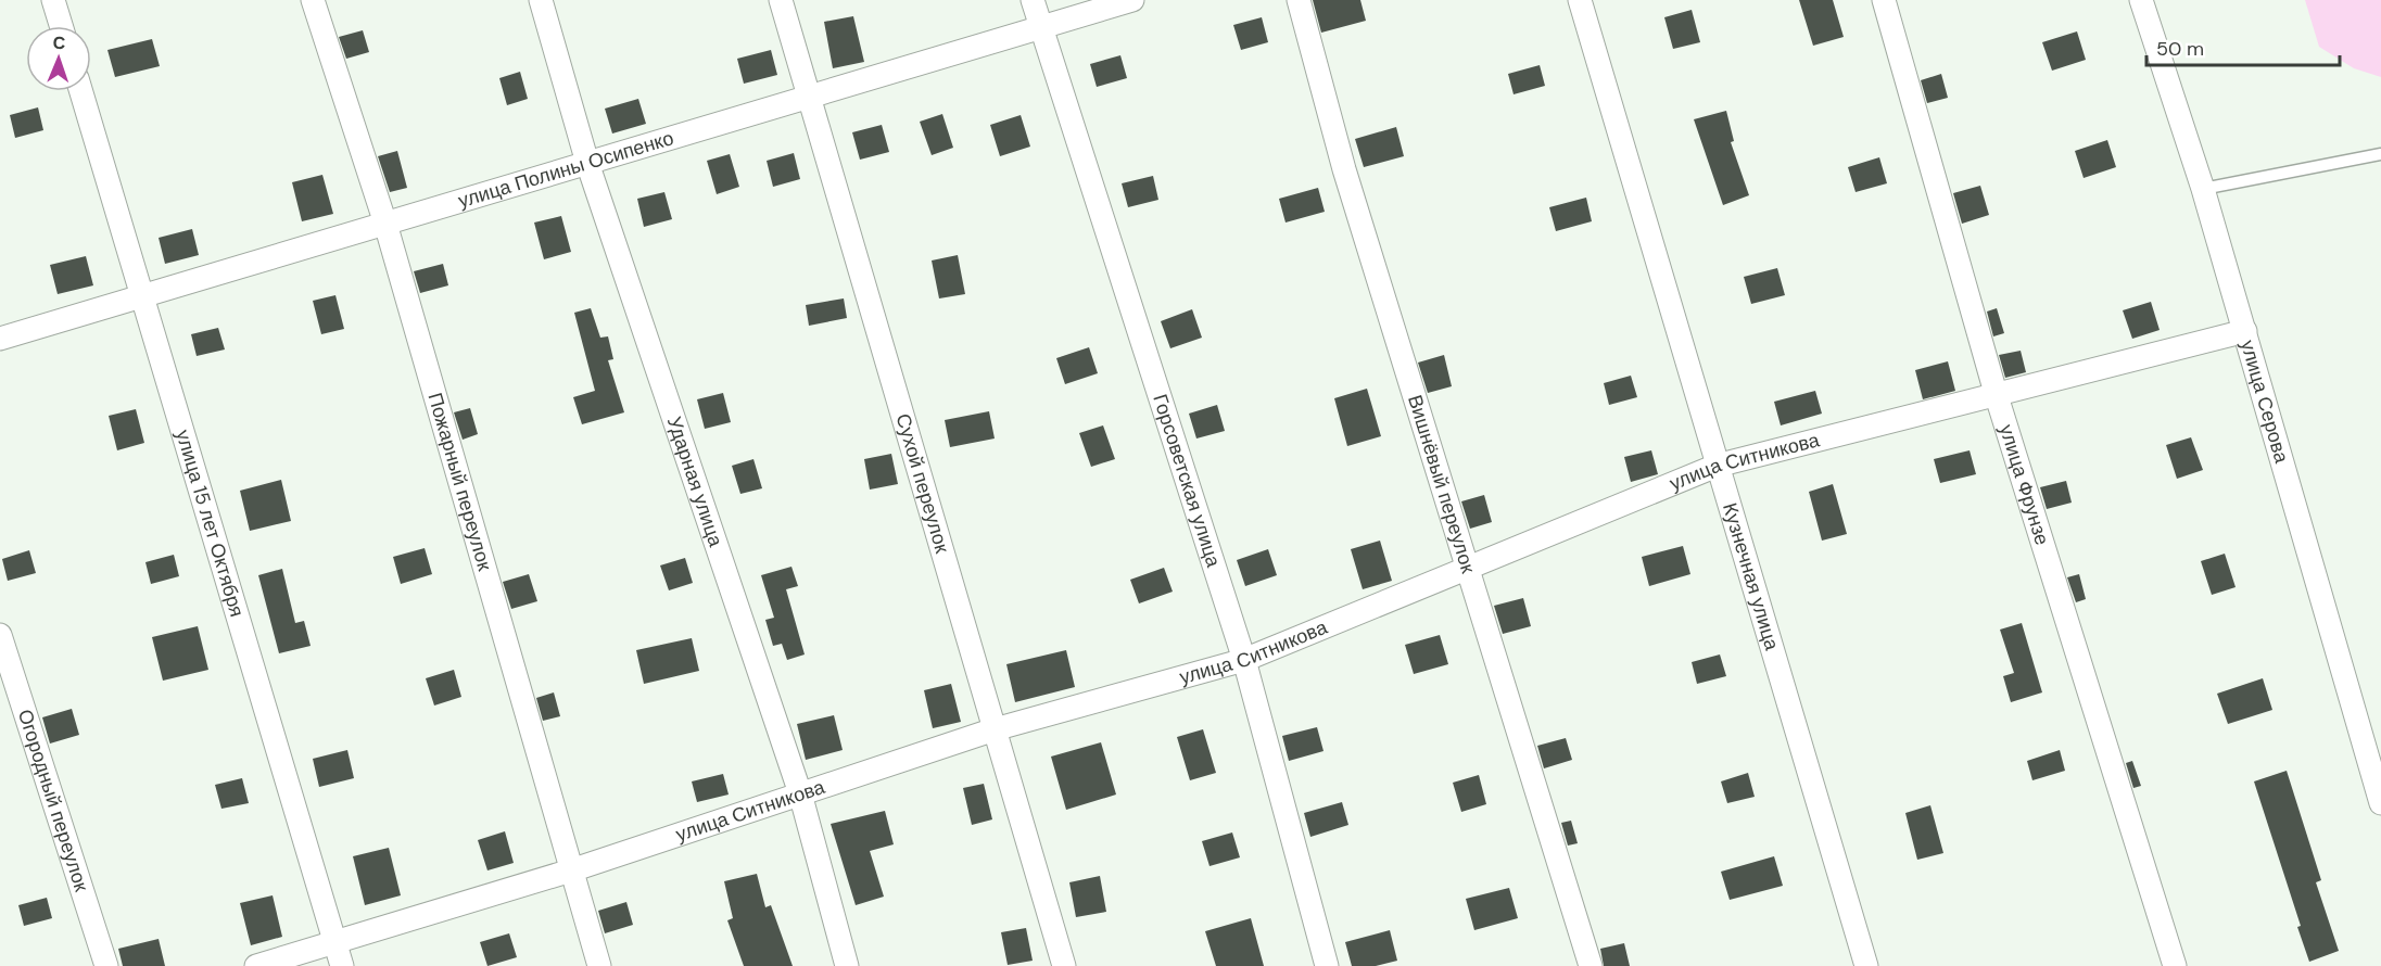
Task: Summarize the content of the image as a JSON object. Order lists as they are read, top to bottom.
{
  "streets": {
    "street": [
      "улица Полины Осипенко",
      "улица Серова",
      "улица Ситникова",
      "Горсоветская улица",
      "Пожарный переулок",
      "Ударная улица",
      "Сухой переулок",
      "Вишнёвый переулок",
      "улица Фрунзе",
      "улица 15 лет Октября",
      "Кузнечная улица",
      "Огородный переулок"
    ]
  },
  "crossings": [
    ["улица Полины Осипенко", "Горсоветская улица"],
    ["улица Полины Осипенко", "Пожарный переулок"],
    ["улица Полины Осипенко", "Ударная улица"],
    ["улица Полины Осипенко", "Сухой переулок"],
    ["улица Полины Осипенко", "улица 15 лет Октября"],
    ["улица Серова", "улица Ситникова"],
    ["улица Ситникова", "Горсоветская улица"],
    ["улица Ситникова", "Пожарный переулок"],
    ["улица Ситникова", "Ударная улица"],
    ["улица Ситникова", "Сухой переулок"],
    ["улица Ситникова", "Вишнёвый переулок"],
    ["улица Ситникова", "улица Фрунзе"],
    ["улица Ситникова", "улица 15 лет Октября"],
    ["улица Ситникова", "Кузнечная улица"]
  ],
  "scale_bar": "50 m",
  "north": "top"
}
